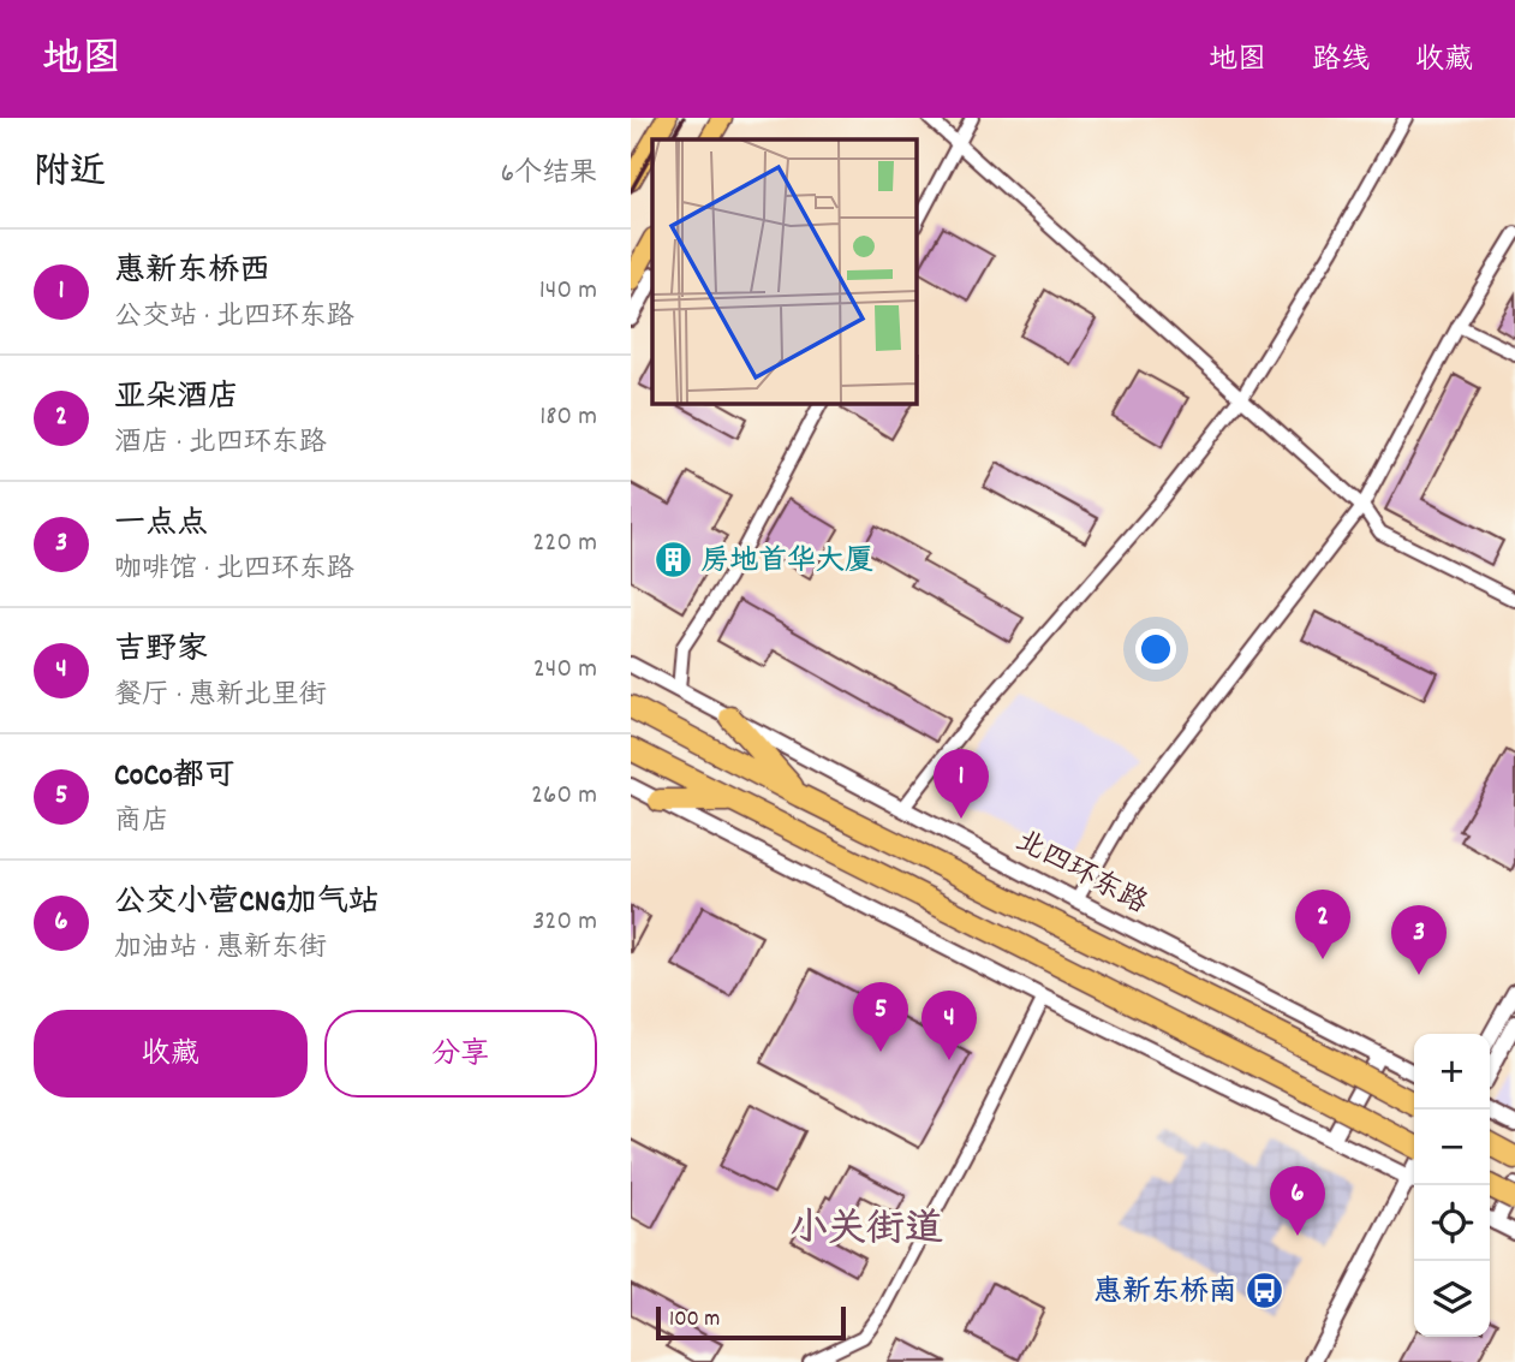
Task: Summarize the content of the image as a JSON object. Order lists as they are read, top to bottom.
{
  "streets": {
    "highway": ["北四环东路"]
  },
  "districts": ["小关街道"],
  "places": {
    "building": ["房地首华大厦"],
    "bus stop": ["惠新东桥南"]
  },
  "scale_bar": "100 m",
  "page": {
    "header": "地图",
    "nav": ["地图", "路线", "收藏"],
    "heading": ["附近", "6个结果"],
    "list": [
      {
        "mark": "1",
        "name": "惠新东桥西",
        "note": "公交站 · 北四环东路",
        "value": "140 m"
      },
      {
        "mark": "2",
        "name": "亚朵酒店",
        "note": "酒店 · 北四环东路",
        "value": "180 m"
      },
      {
        "mark": "3",
        "name": "一点点",
        "note": "咖啡馆 · 北四环东路",
        "value": "220 m"
      },
      {
        "mark": "4",
        "name": "吉野家",
        "note": "餐厅 · 惠新北里街",
        "value": "240 m"
      },
      {
        "mark": "5",
        "name": "CoCo都可",
        "note": "商店",
        "value": "260 m"
      },
      {
        "mark": "6",
        "name": "公交小营CNG加气站",
        "note": "加油站 · 惠新东街",
        "value": "320 m"
      }
    ],
    "pins": [
      "1",
      "2",
      "3",
      "5",
      "4",
      "6"
    ],
    "buttons": ["收藏", "分享"],
    "map_buttons": ["+", "−"],
    "scale": "100 m"
  }
}
